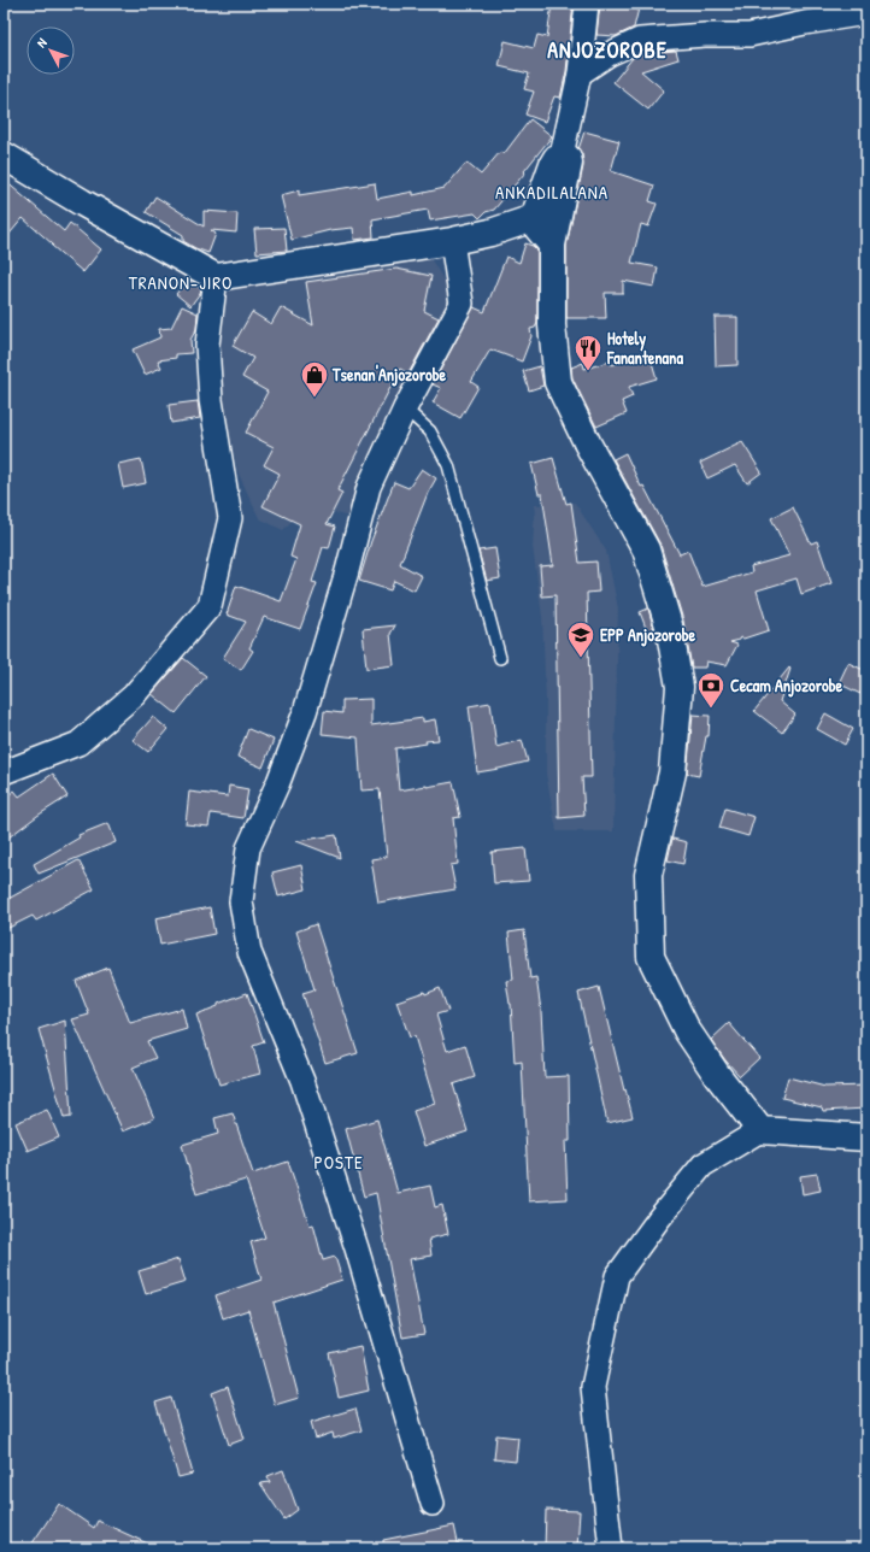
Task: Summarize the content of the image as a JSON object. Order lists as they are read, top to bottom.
{
  "districts": [
    "ANJOZOROBE",
    "ANKADILALANA",
    "TRANON-JIRO",
    "POSTE"
  ],
  "places": {
    "restaurant": ["Hotely Fanantenana"],
    "shop": ["Tsenan'Anjozorobe"],
    "school or university": ["EPP Anjozorobe"],
    "bank": ["Cecam Anjozorobe"]
  },
  "north": "top left"
}
